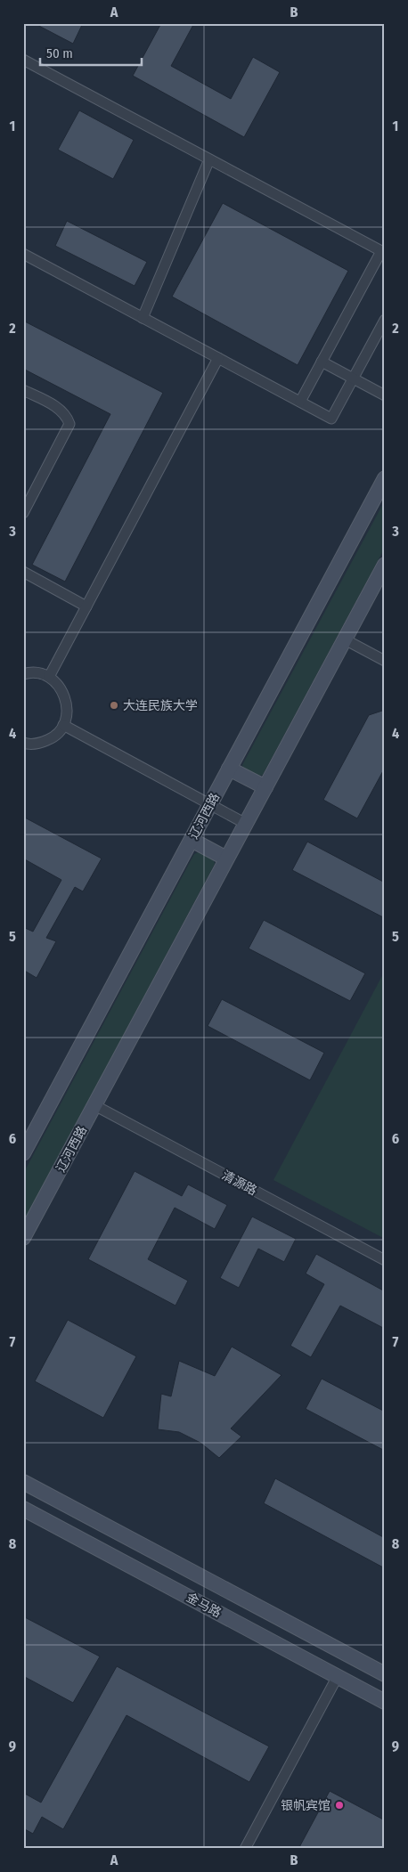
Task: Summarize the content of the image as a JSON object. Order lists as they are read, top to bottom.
{
  "streets": {
    "street": ["辽河西路", "清源路", "金马路"]
  },
  "crossings": [
    ["辽河西路", "清源路"]
  ],
  "places": ["大连民族大学", "银帆宾馆"],
  "scale_bar": "50 m",
  "grid": {
    "columns": ["A", "B"],
    "rows": [
      "1",
      "2",
      "3",
      "4",
      "5",
      "6",
      "7",
      "8",
      "9"
    ]
  }
}
